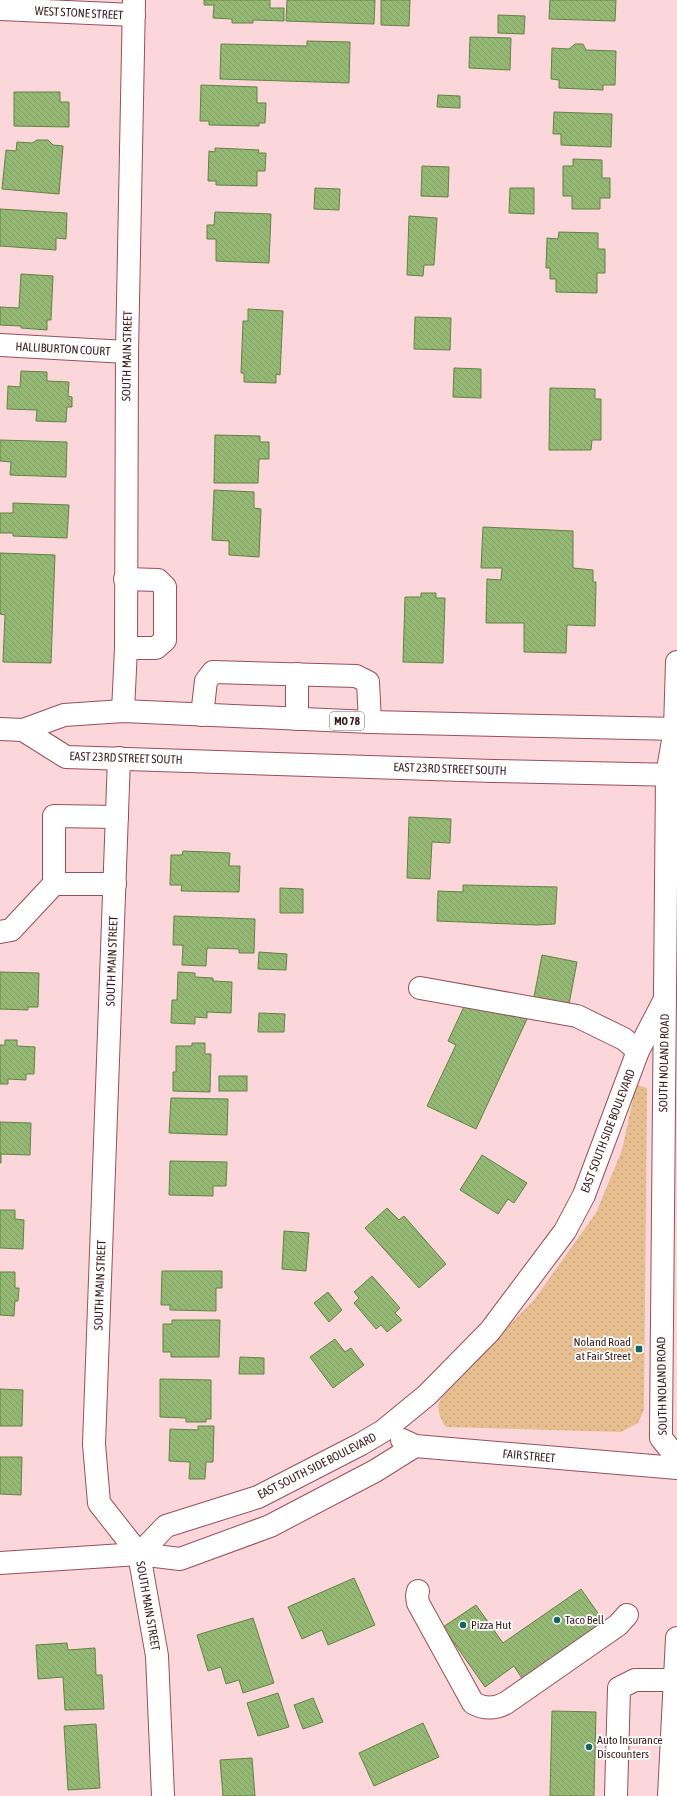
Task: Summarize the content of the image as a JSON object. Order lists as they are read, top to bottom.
{
  "streets": {
    "street": [
      "WEST STONE STREET",
      "HALLIBURTON COURT",
      "SOUTH MAIN STREET",
      "MO 78",
      "EAST 23RD STREET SOUTH",
      "SOUTH NOLAND ROAD",
      "EAST SOUTH SIDE BOULEVARD",
      "FAIR STREET"
    ]
  },
  "crossings": [
    ["WEST STONE STREET", "SOUTH MAIN STREET"],
    ["HALLIBURTON COURT", "SOUTH MAIN STREET"],
    ["SOUTH MAIN STREET", "MO 78"],
    ["SOUTH MAIN STREET", "EAST 23RD STREET SOUTH"],
    ["SOUTH MAIN STREET", "EAST SOUTH SIDE BOULEVARD"],
    ["MO 78", "EAST 23RD STREET SOUTH"],
    ["MO 78", "SOUTH NOLAND ROAD"],
    ["EAST 23RD STREET SOUTH", "SOUTH NOLAND ROAD"],
    ["SOUTH NOLAND ROAD", "EAST SOUTH SIDE BOULEVARD"],
    ["EAST SOUTH SIDE BOULEVARD", "FAIR STREET"]
  ],
  "places": {
    "transit": ["Noland Road at Fair Street"],
    "other": ["Taco Bell", "Pizza Hut", "Auto Insurance Discounters"]
  }
}
